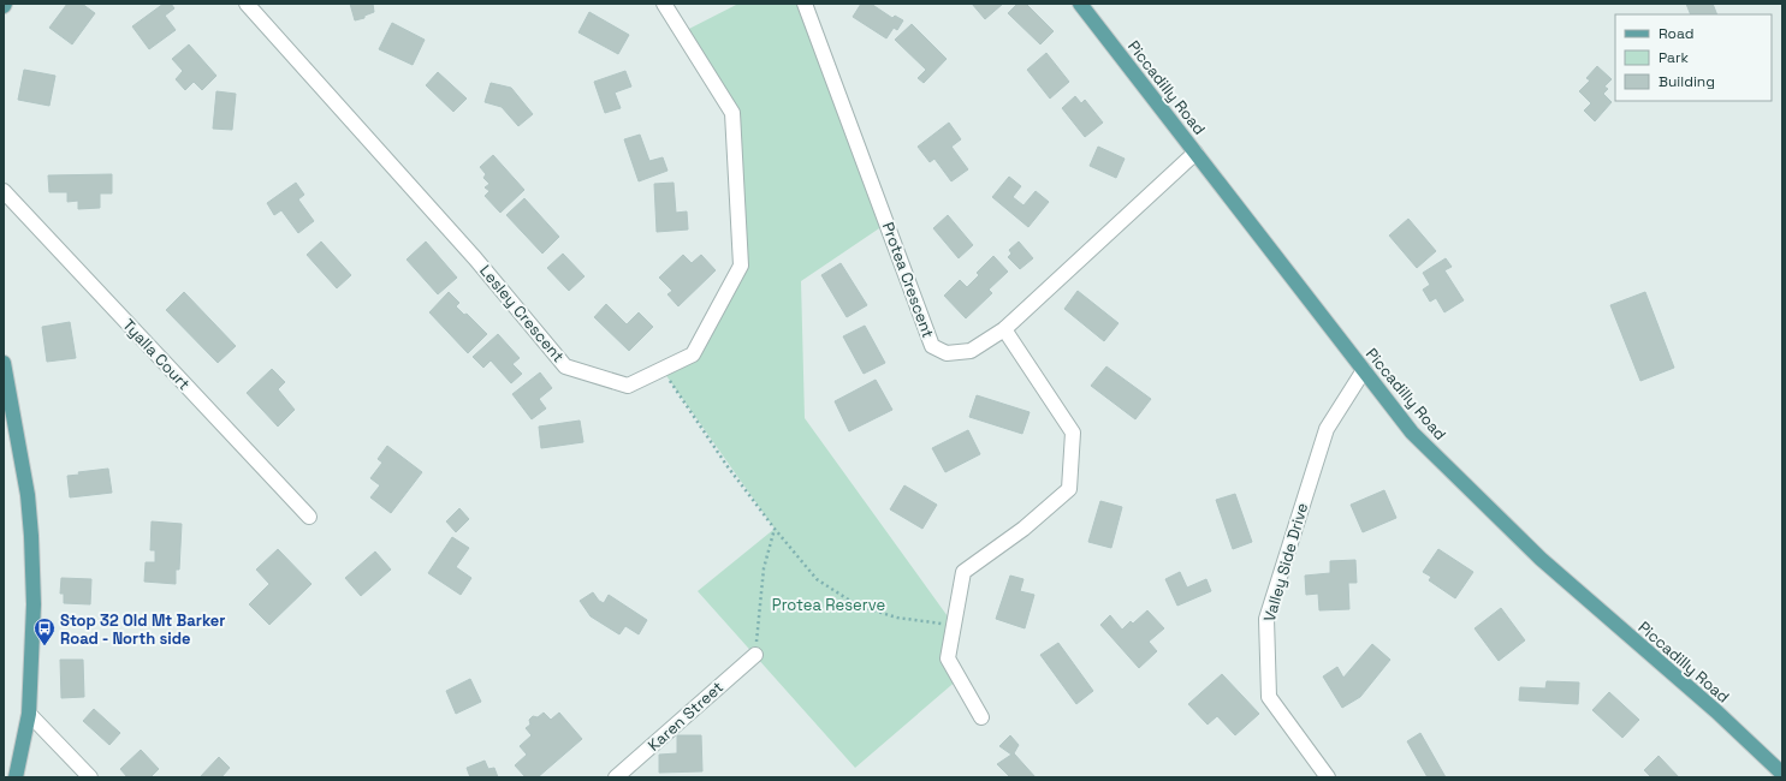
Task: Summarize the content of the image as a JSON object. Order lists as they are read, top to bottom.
{
  "streets": {
    "main road": ["Piccadilly Road"],
    "street": [
      "Protea Crescent",
      "Lesley Crescent",
      "Tyalla Court",
      "Valley Side Drive",
      "Karen Street"
    ]
  },
  "crossings": [
    ["Piccadilly Road", "Protea Crescent"],
    ["Piccadilly Road", "Valley Side Drive"]
  ],
  "parks": ["Protea Reserve"],
  "places": {
    "bus stop": ["Stop 32 Old Mt Barker Road - North side"]
  },
  "legend": ["Road", "Park", "Building"]
}
